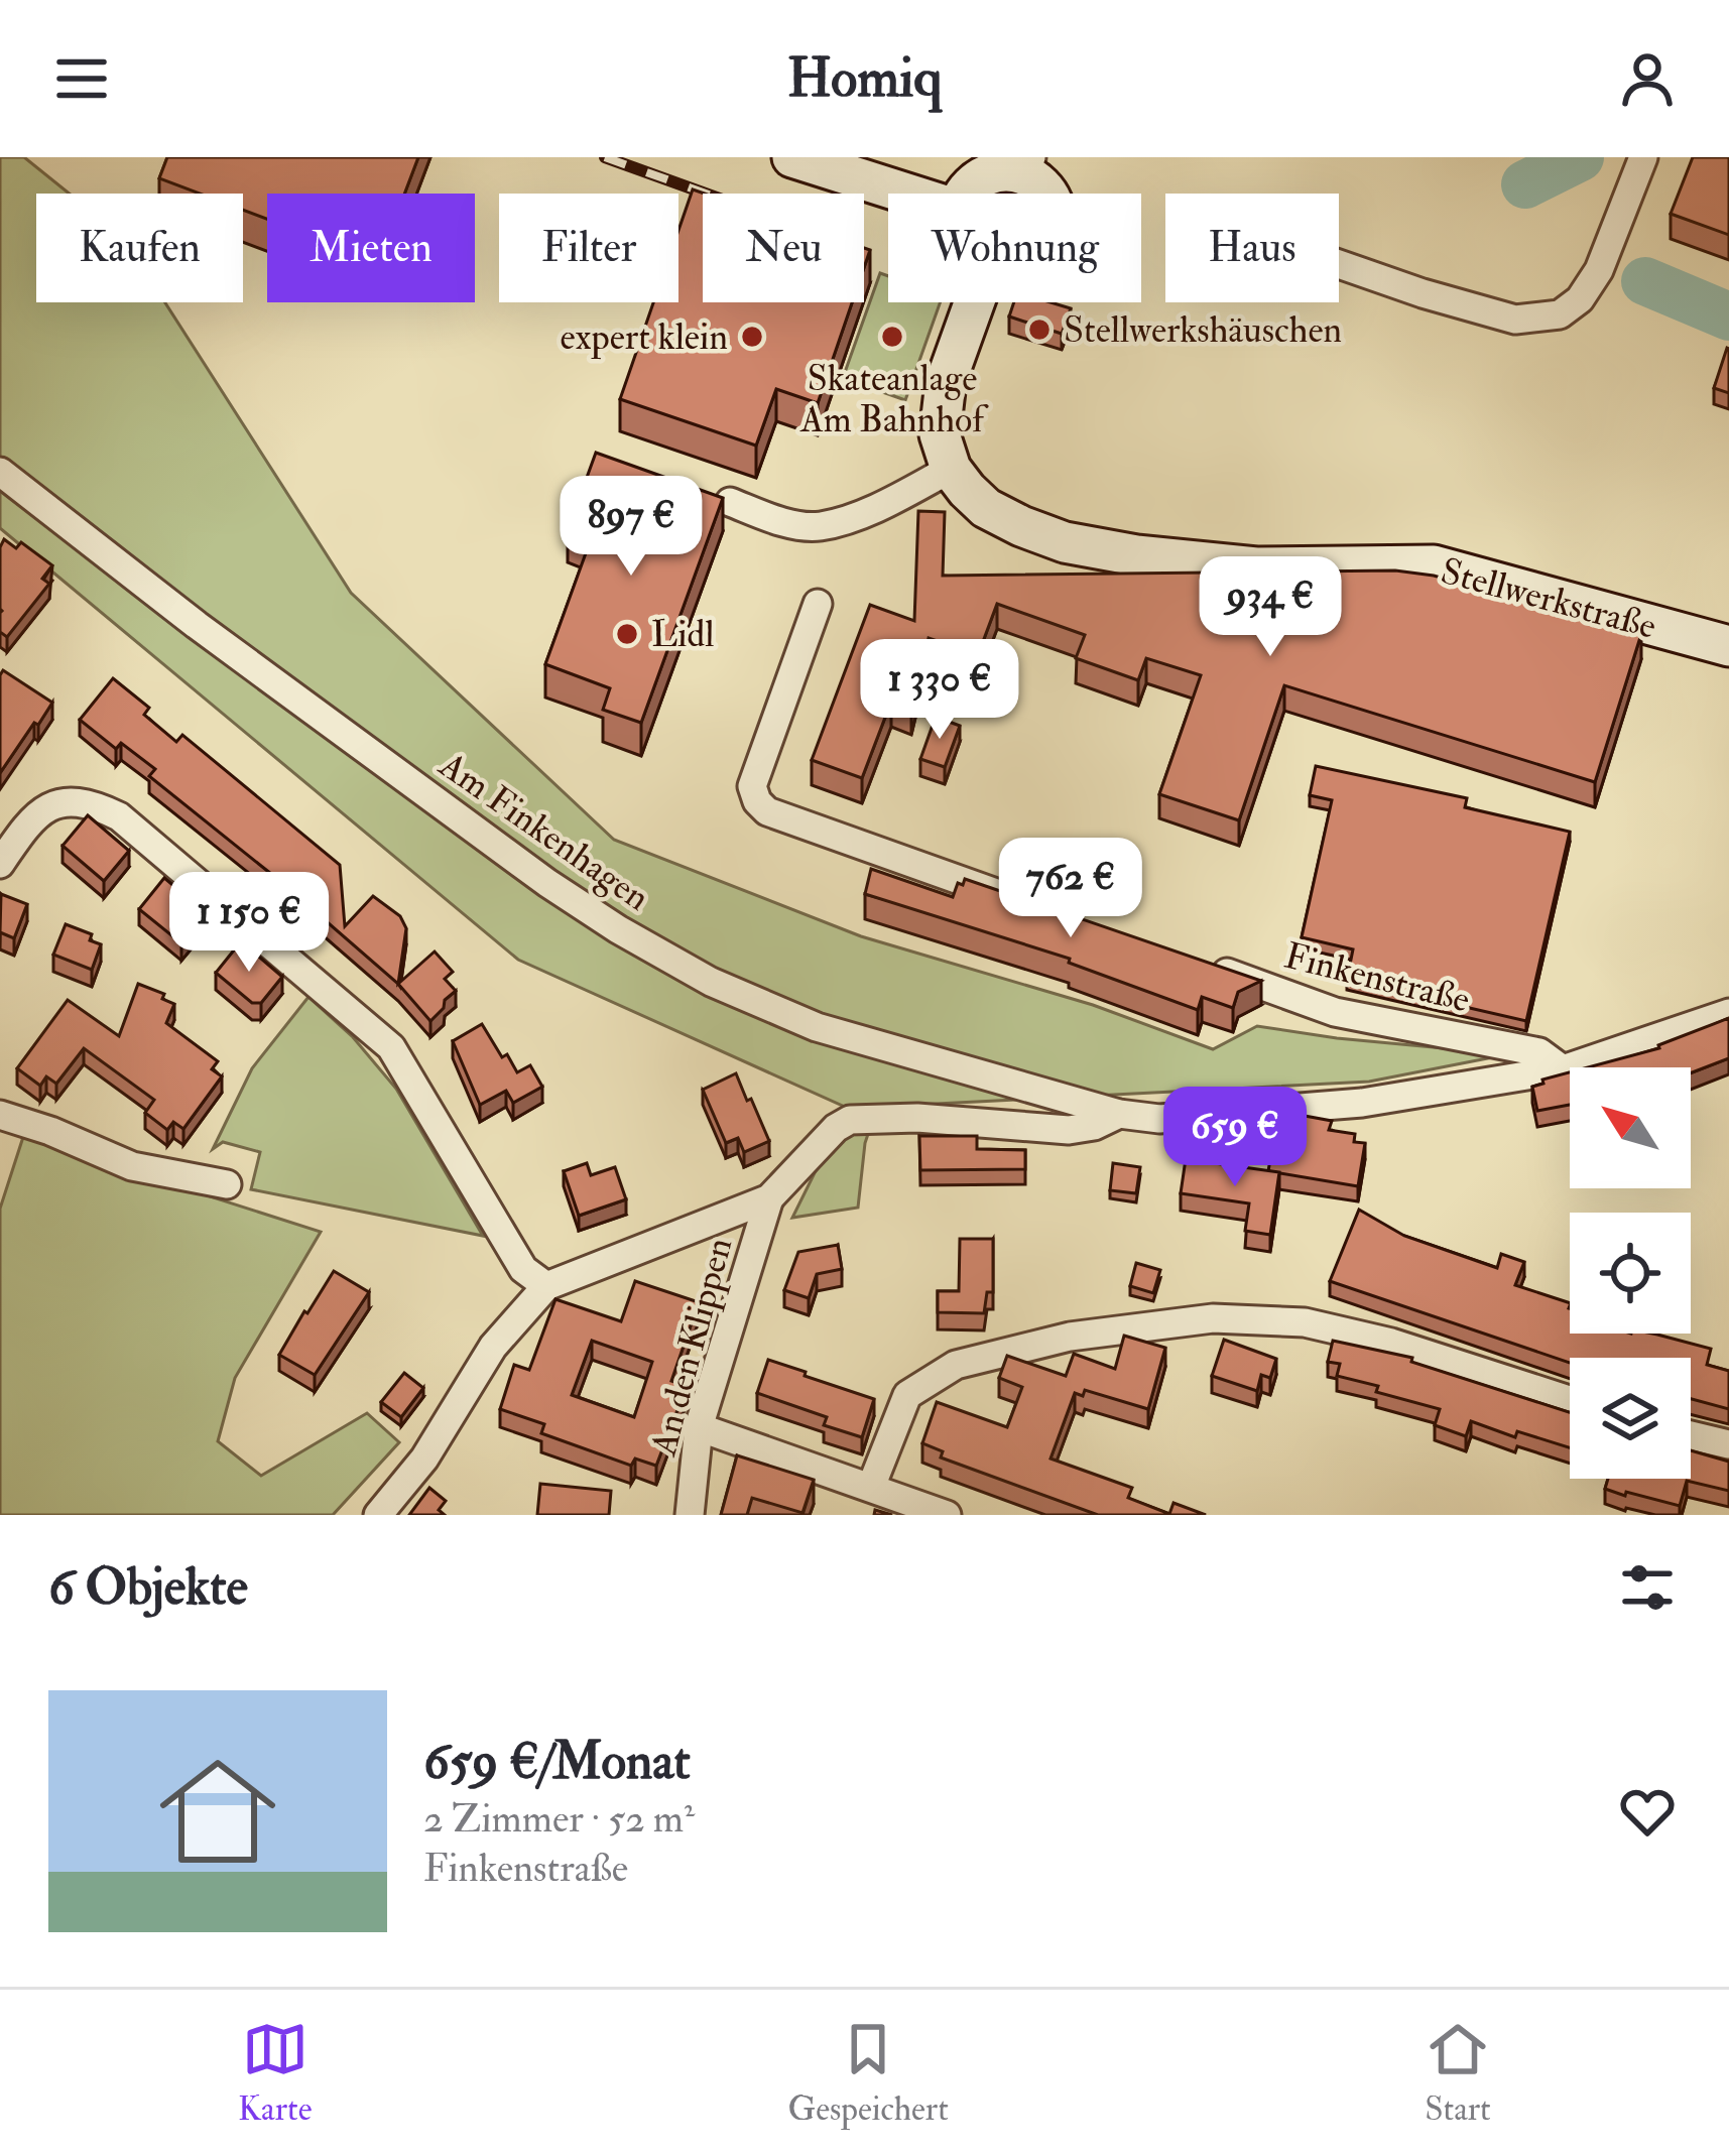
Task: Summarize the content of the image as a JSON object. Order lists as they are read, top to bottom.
{
  "streets": {
    "main road": ["Stellwerkstraße"],
    "street": ["Am Finkenhagen", "Finkenstraße", "An den Klippen"]
  },
  "crossings": [
    ["Am Finkenhagen", "An den Klippen"]
  ],
  "places": [
    "Stellwerkshäuschen",
    "expert klein",
    "Skateanlage Am Bahnhof",
    "Lidl"
  ],
  "north": "top left",
  "page": {
    "header": "Homiq",
    "chip": [
      "Kaufen",
      "Mieten",
      "Filter",
      "Neu",
      "Wohnung",
      "Haus"
    ],
    "price": [
      "897 €",
      "934 €",
      "1 330 €",
      "762 €",
      "1 150 €",
      "659 €"
    ],
    "heading": "6 Objekte",
    "list": [
      {
        "name": "659 €/Monat",
        "note": "2 Zimmer · 52 m² · Finkenstraße"
      }
    ],
    "tabs": ["Karte", "Gespeichert", "Start"]
  }
}
